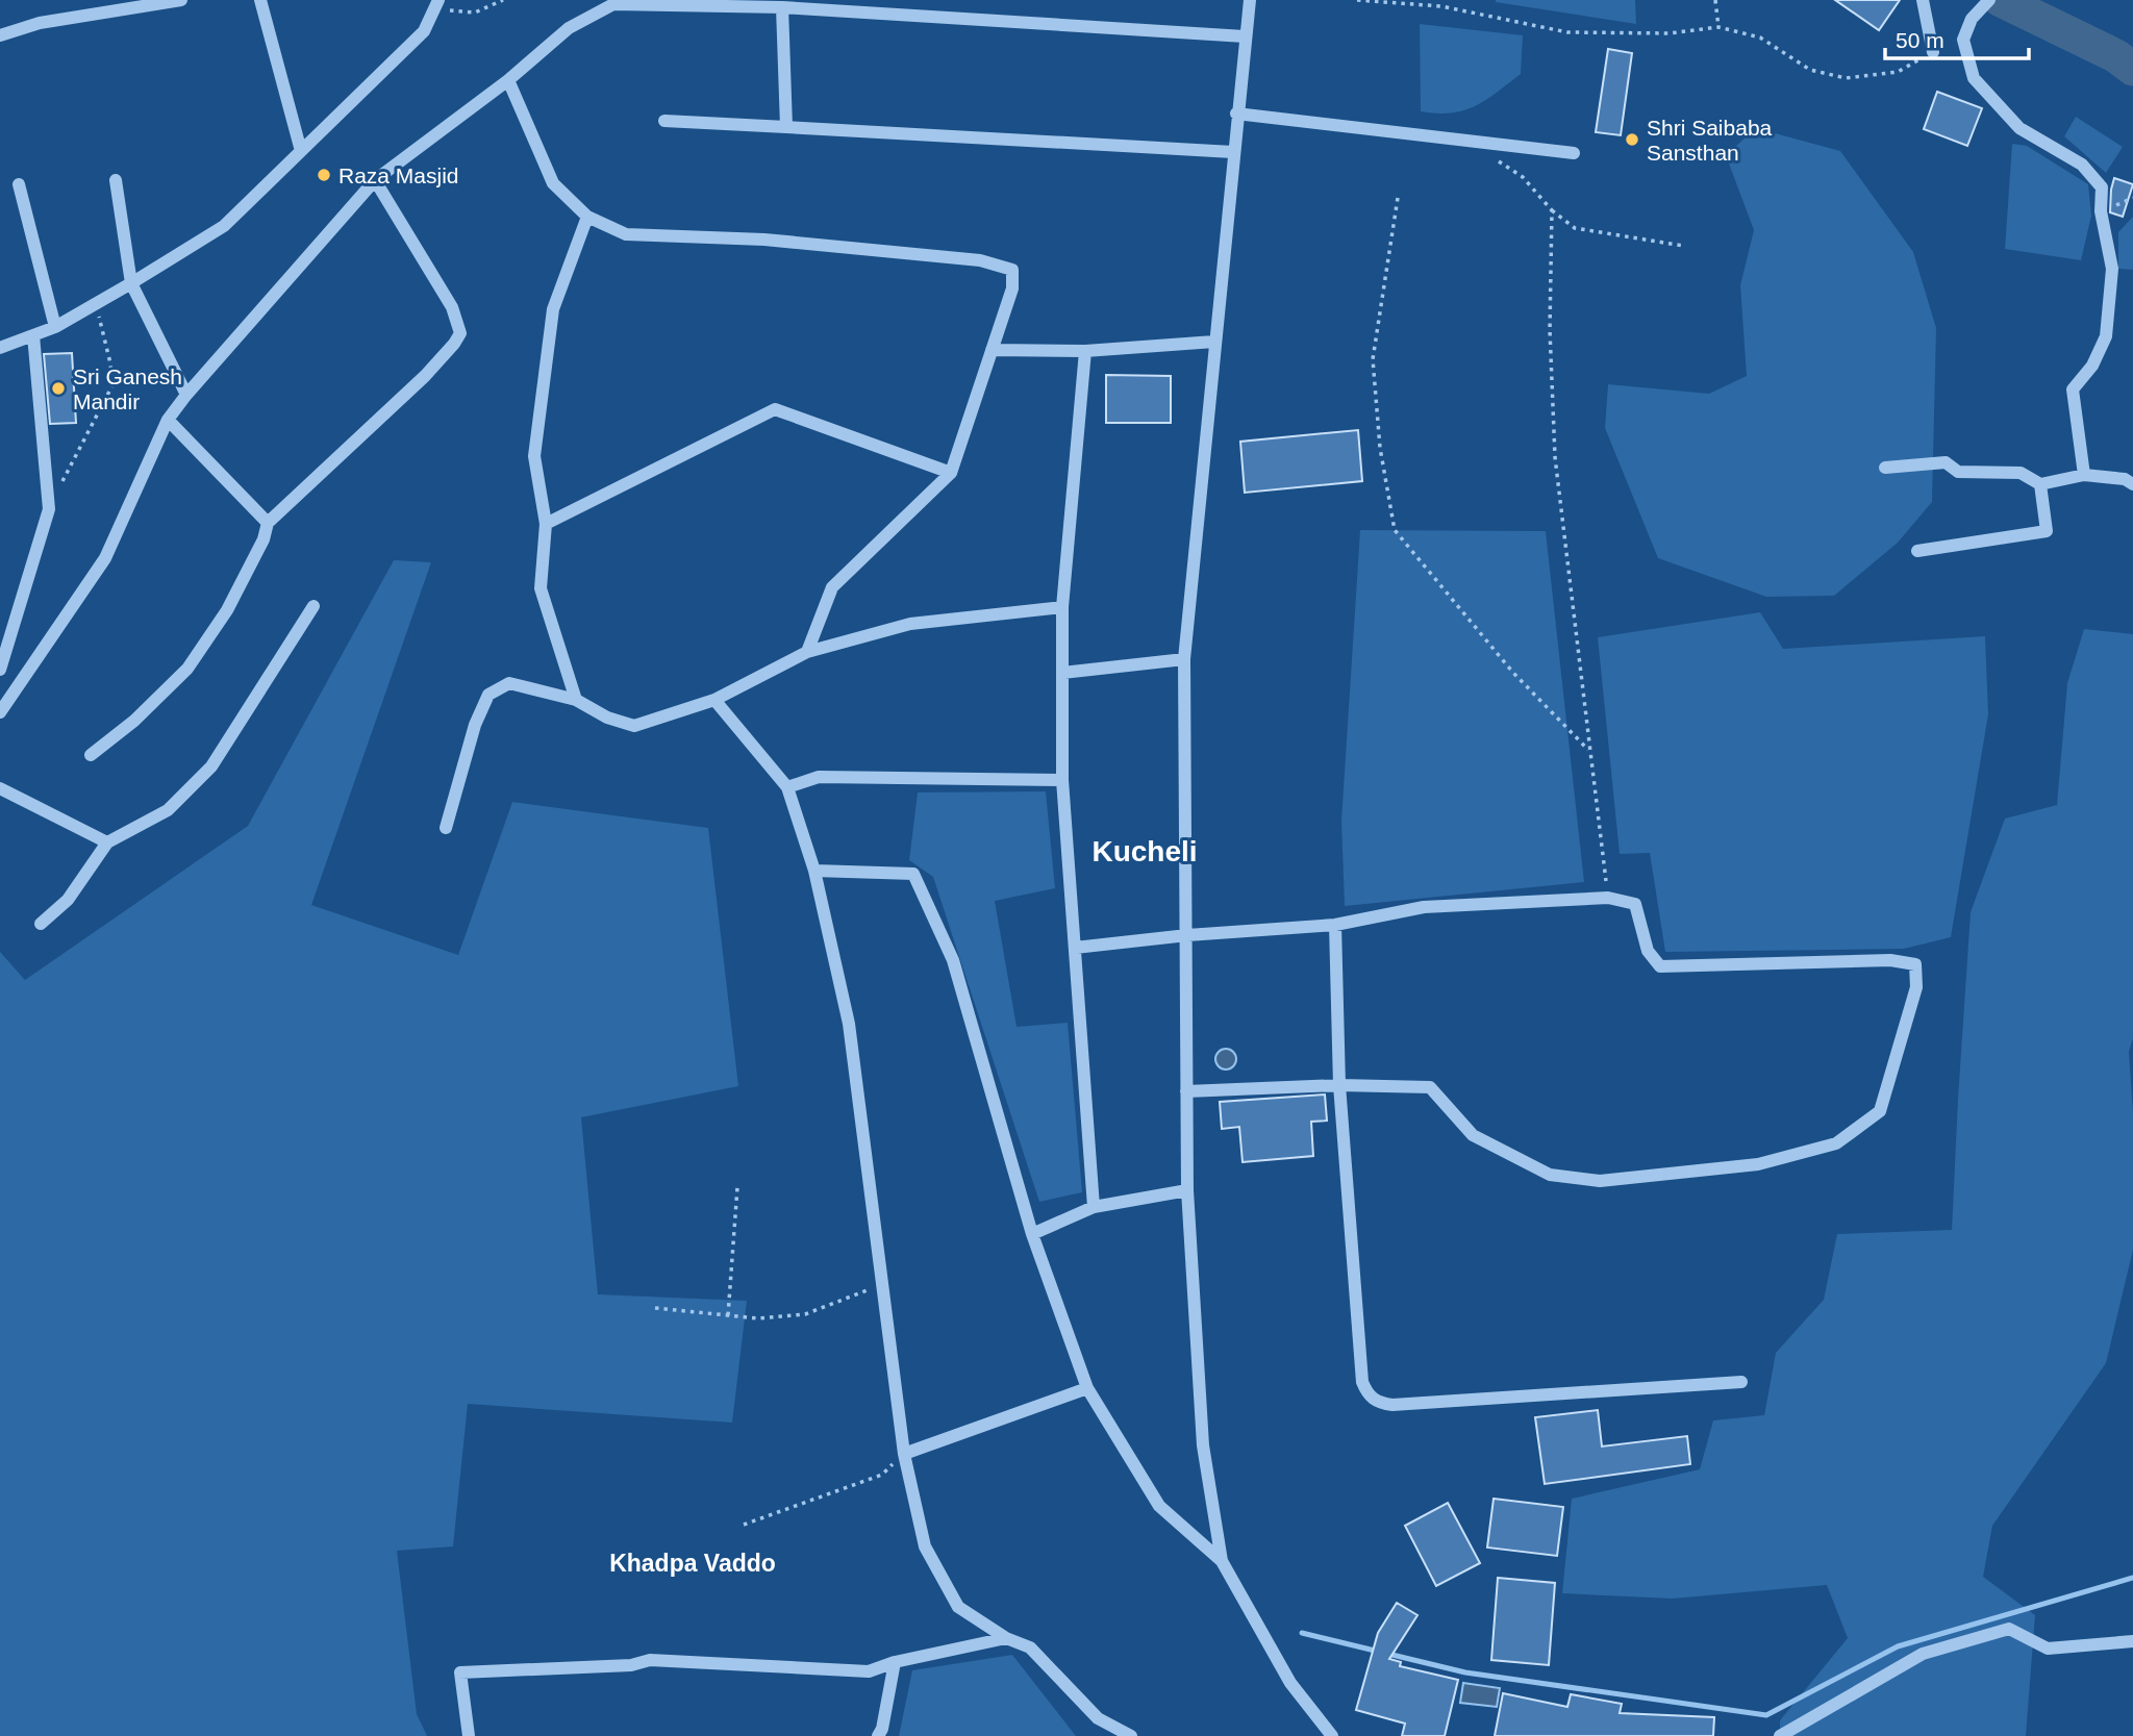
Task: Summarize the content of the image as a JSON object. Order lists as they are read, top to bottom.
{
  "districts": ["Kucheli", "Khadpa Vaddo"],
  "places": ["Shri Saibaba Sansthan", "Raza Masjid", "Sri Ganesh Mandir"],
  "scale_bar": "50 m"
}
